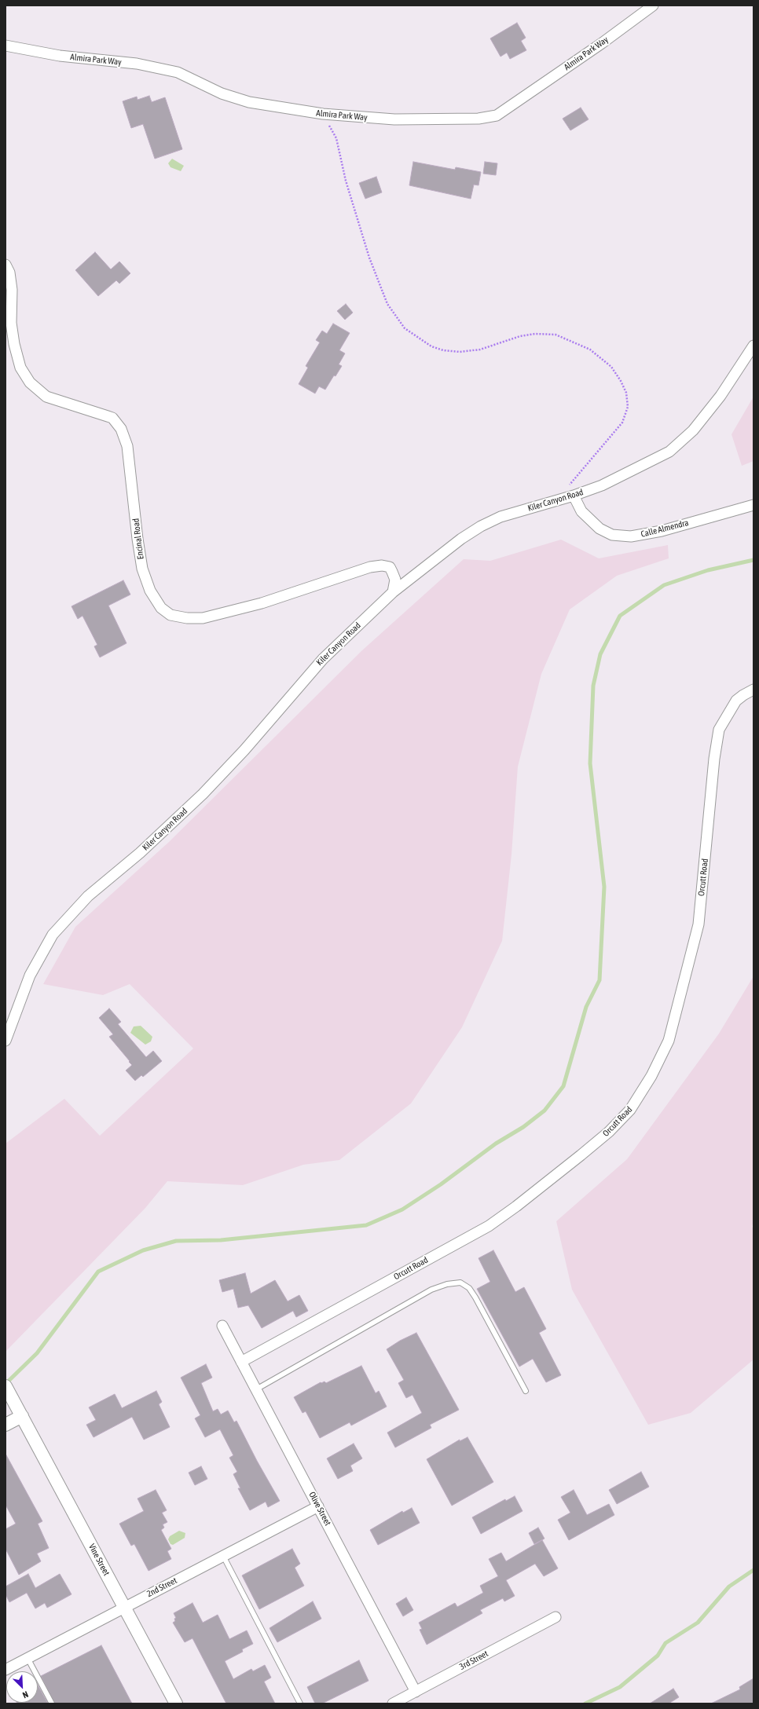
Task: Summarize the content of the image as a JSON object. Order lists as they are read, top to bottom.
{
  "streets": {
    "street": [
      "Almira Park Way",
      "Kiler Canyon Road",
      "Calle Almendra",
      "Encinal Road",
      "Orcutt Road",
      "Olive Street",
      "Vine Street",
      "2nd Street",
      "3rd Street"
    ]
  },
  "crossings": [
    ["Kiler Canyon Road", "Calle Almendra"],
    ["Kiler Canyon Road", "Encinal Road"],
    ["Orcutt Road", "Olive Street"],
    ["Olive Street", "2nd Street"],
    ["Olive Street", "3rd Street"],
    ["Vine Street", "2nd Street"]
  ],
  "north": "bottom right"
}
